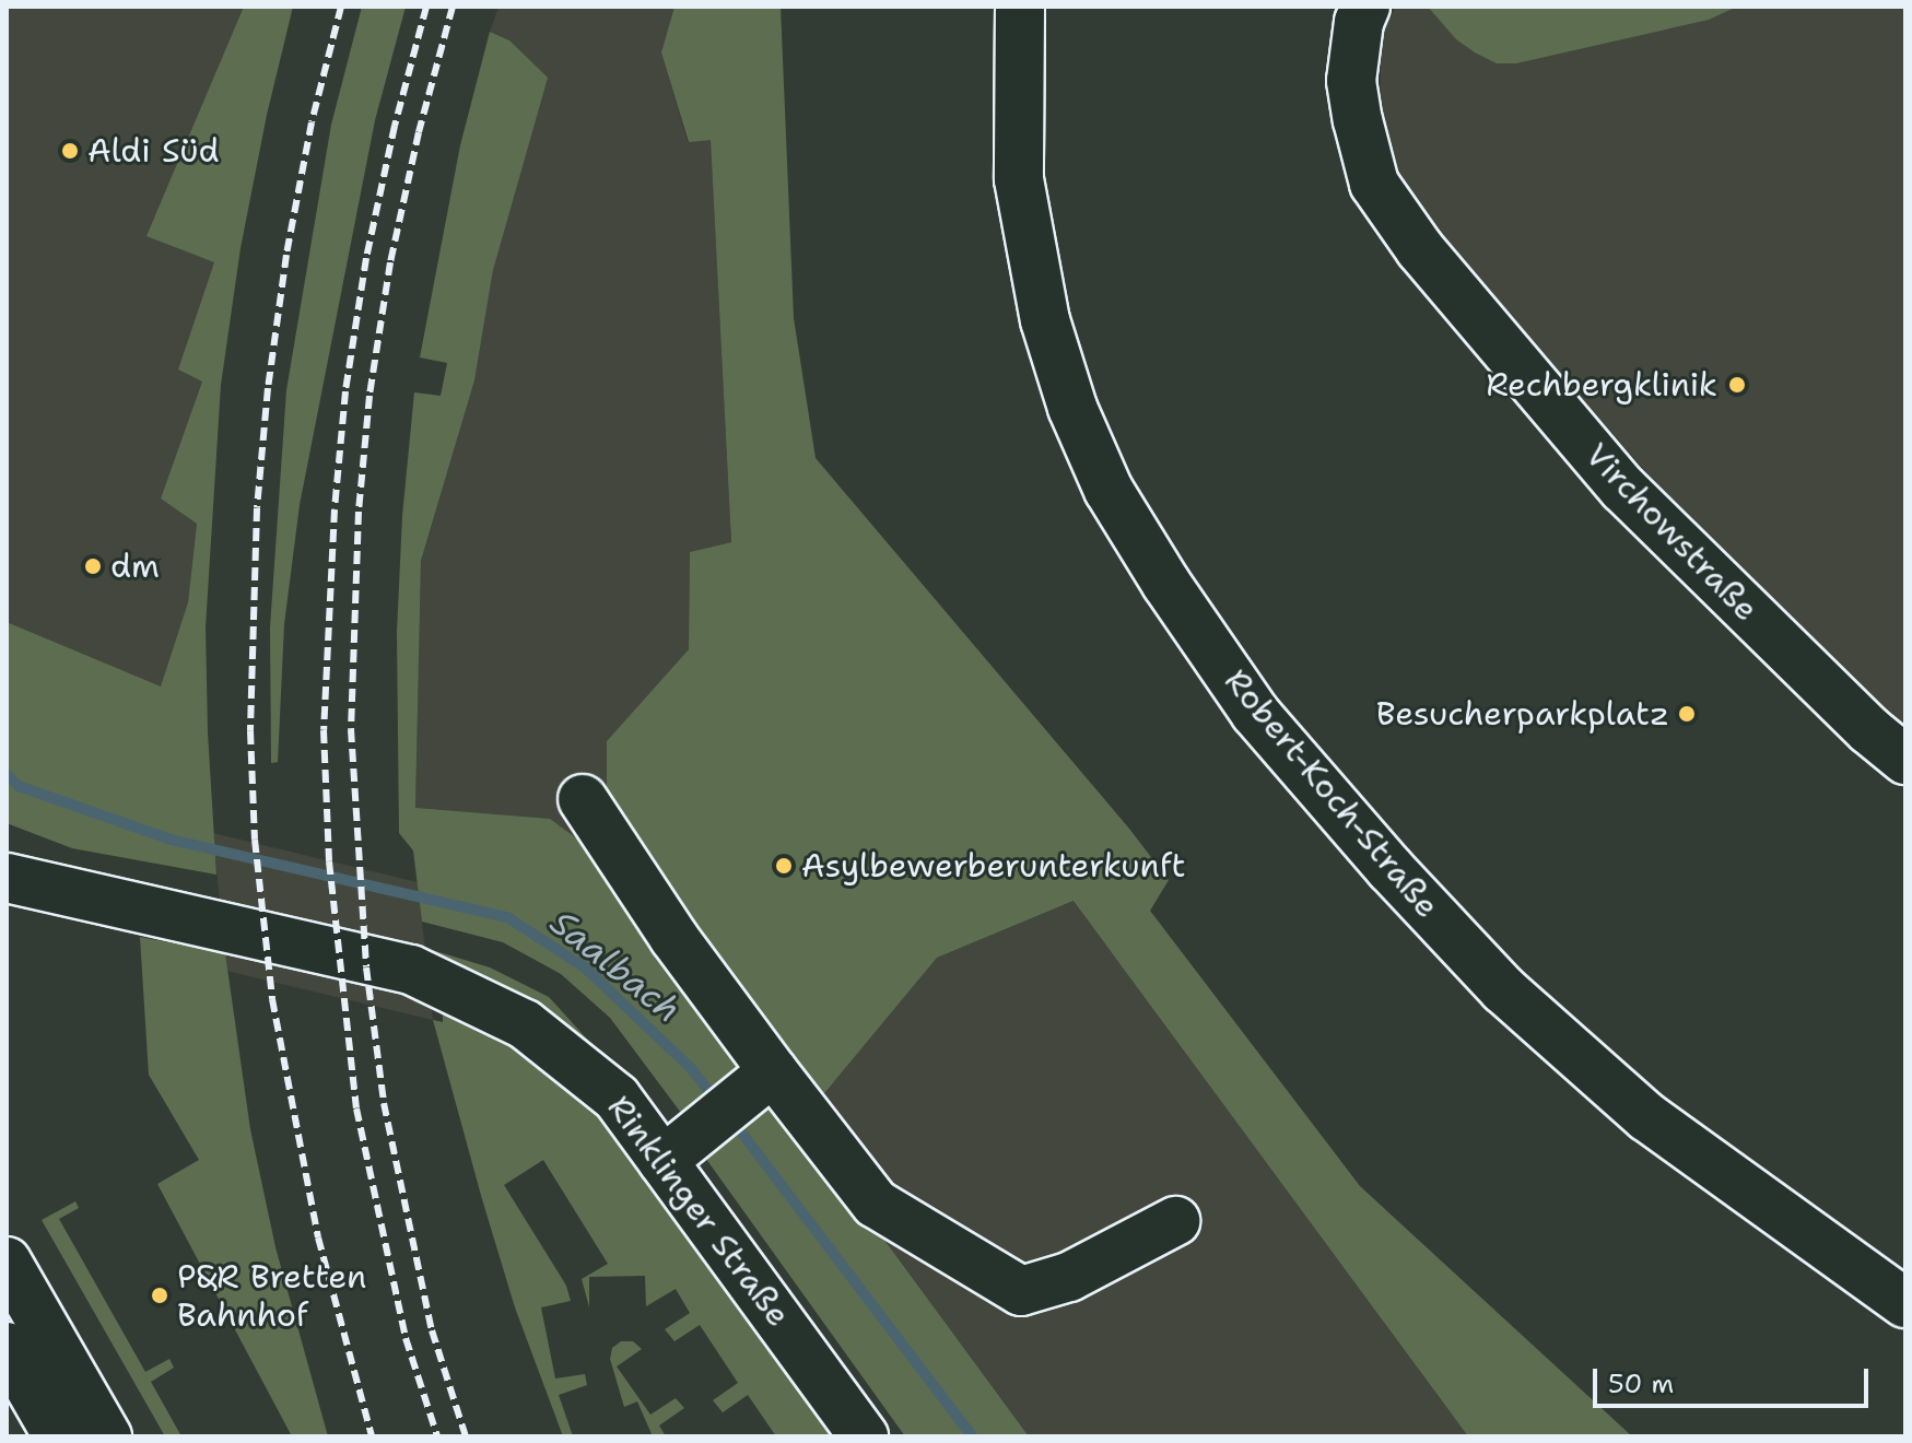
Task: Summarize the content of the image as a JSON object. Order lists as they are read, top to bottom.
{
  "streets": {
    "street": ["Virchowstraße", "Robert-Koch-Straße", "Rinklinger Straße"]
  },
  "water": ["Saalbach"],
  "places": [
    "Aldi Süd",
    "Rechbergklinik",
    "dm",
    "Besucherparkplatz",
    "Asylbewerberunterkunft",
    "P&R Bretten Bahnhof"
  ],
  "scale_bar": "50 m"
}
